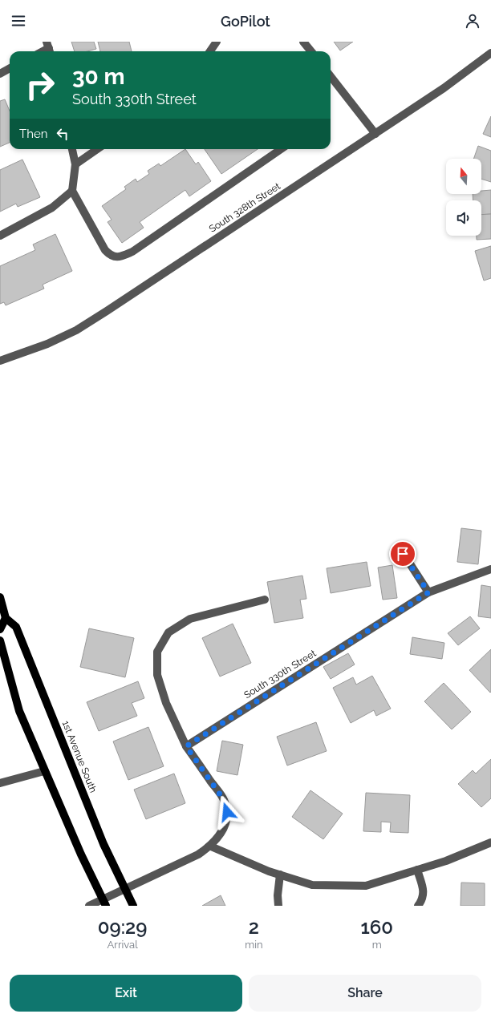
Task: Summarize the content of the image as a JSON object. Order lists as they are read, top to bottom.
{
  "streets": {
    "main road": ["1st Avenue South"],
    "street": ["South 328th Street", "South 330th Street"]
  },
  "north": "top",
  "page": {
    "header": "GoPilot",
    "turn": ["30 m", "South 330th Street"],
    "then": "Then",
    "eta": [
      "09:29",
      "Arrival",
      "2",
      "min",
      "160",
      "m"
    ],
    "buttons": ["Exit", "Share"]
  }
}
